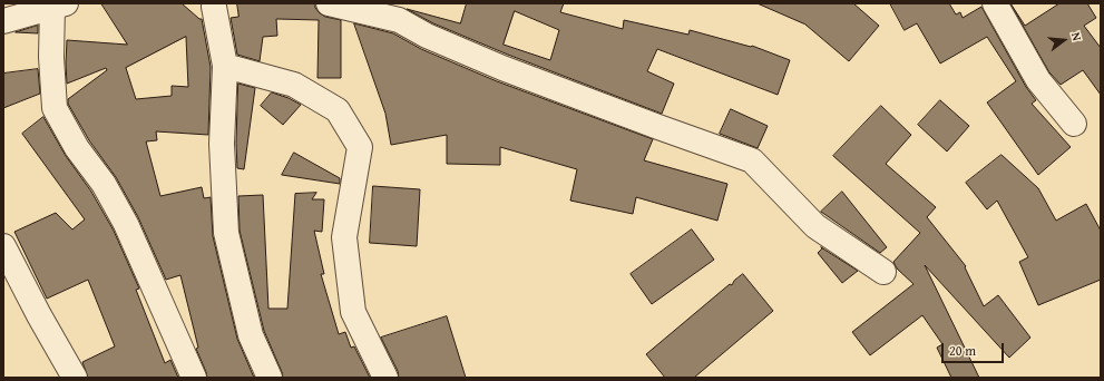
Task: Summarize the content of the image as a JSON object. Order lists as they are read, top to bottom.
{
  "scale_bar": "20 m",
  "north": "right"
}
